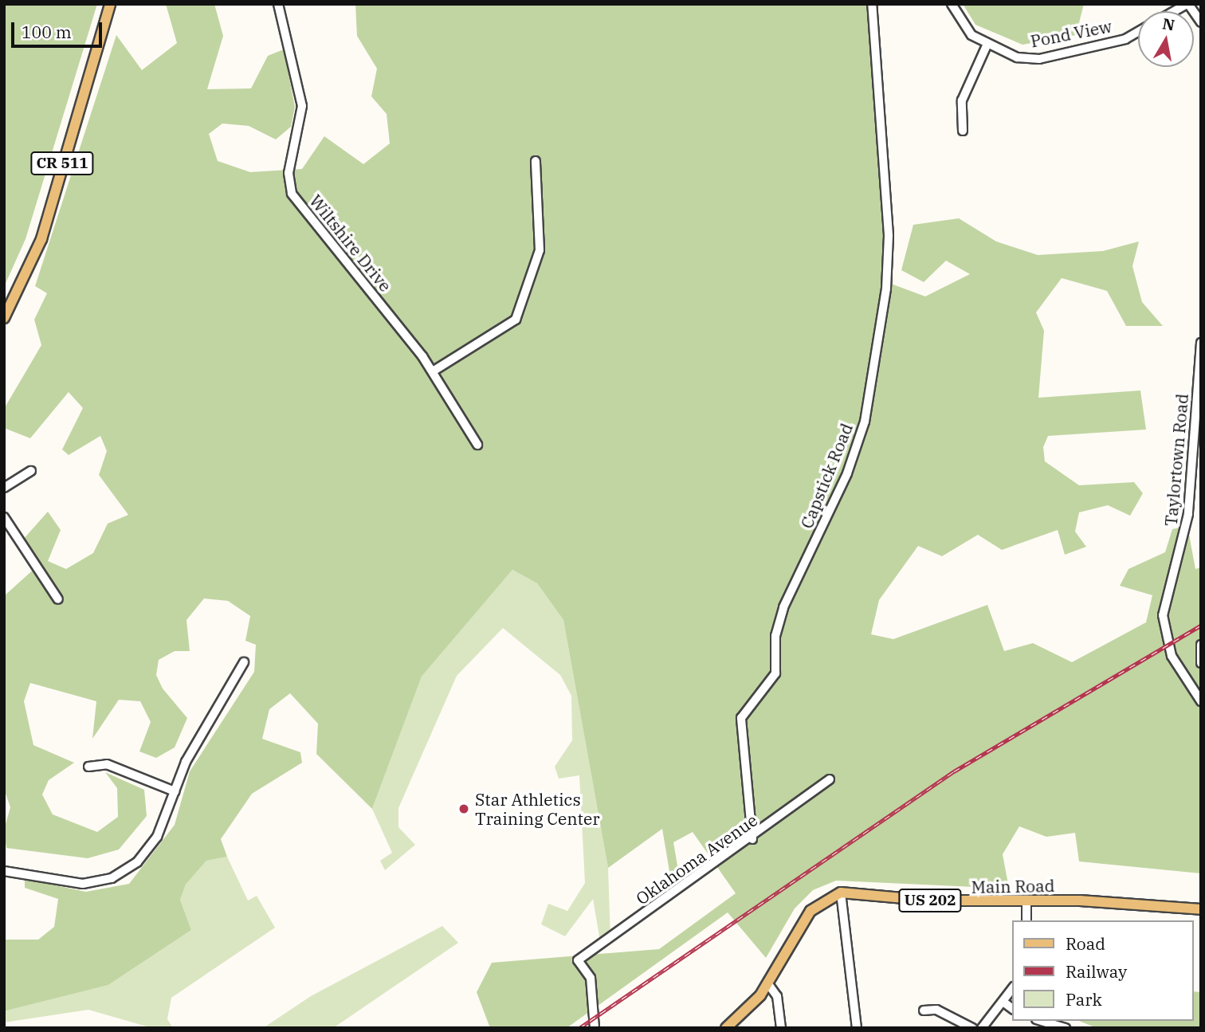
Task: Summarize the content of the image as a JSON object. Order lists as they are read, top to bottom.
{
  "streets": {
    "main road": ["CR 511", "Main Road", "US 202"],
    "street": [
      "Pond View",
      "Wiltshire Drive",
      "Taylortown Road",
      "Capstick Road",
      "Oklahoma Avenue"
    ]
  },
  "crossings": [
    ["Capstick Road", "Oklahoma Avenue"]
  ],
  "places": ["Star Athletics Training Center"],
  "legend": ["Road", "Railway", "Park"],
  "scale_bar": "100 m",
  "north": "top"
}
